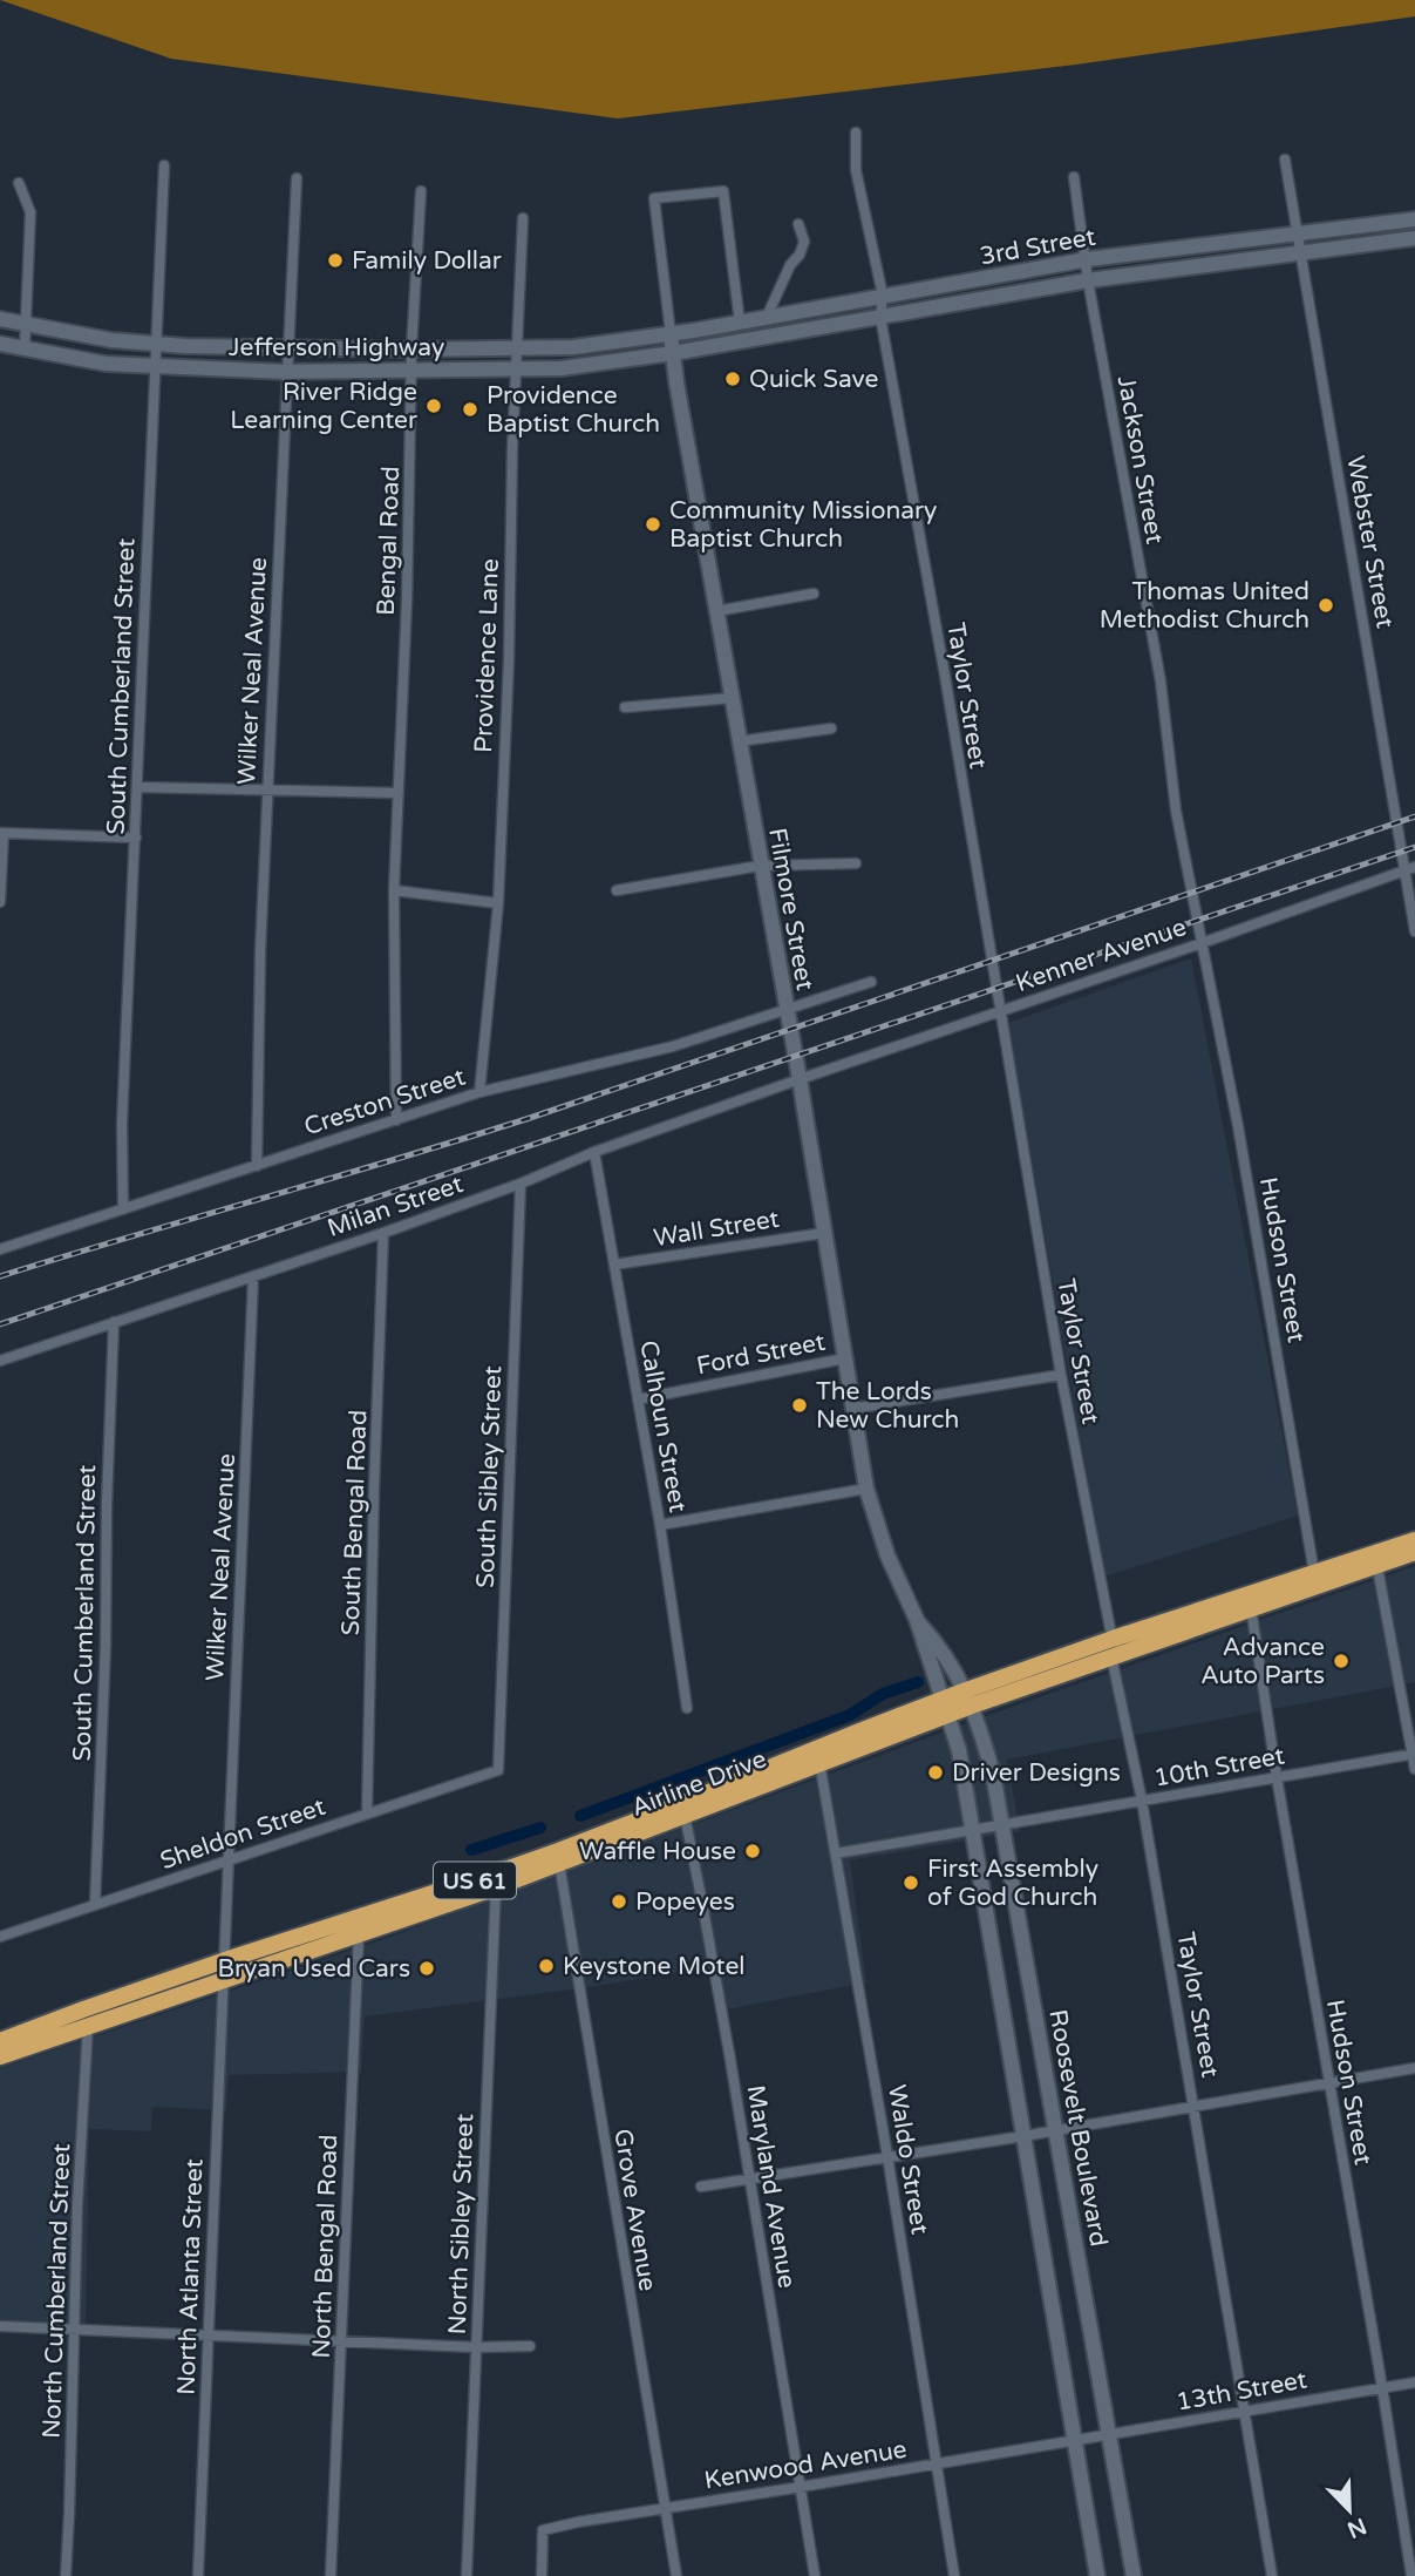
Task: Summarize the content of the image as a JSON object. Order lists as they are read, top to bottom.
{
  "streets": {
    "highway": ["Airline Drive", "US 61"],
    "street": [
      "3rd Street",
      "Jefferson Highway",
      "Jackson Street",
      "Bengal Road",
      "Webster Street",
      "Providence Lane",
      "Wilker Neal Avenue",
      "South Cumberland Street",
      "Taylor Street",
      "Filmore Street",
      "Kenner Avenue",
      "Creston Street",
      "Milan Street",
      "Wall Street",
      "Hudson Street",
      "Ford Street",
      "Calhoun Street",
      "South Sibley Street",
      "South Bengal Road",
      "10th Street",
      "Sheldon Street",
      "Roosevelt Boulevard",
      "Waldo Street",
      "Maryland Avenue",
      "Grove Avenue",
      "North Sibley Street",
      "North Bengal Road",
      "North Atlanta Street",
      "North Cumberland Street",
      "13th Street",
      "Kenwood Avenue"
    ]
  },
  "crossings": [
    ["3rd Street", "Jefferson Highway"],
    ["3rd Street", "Jackson Street"],
    ["3rd Street", "Webster Street"],
    ["3rd Street", "Taylor Street"],
    ["3rd Street", "Filmore Street"],
    ["Jefferson Highway", "Bengal Road"],
    ["Jefferson Highway", "Providence Lane"],
    ["Jefferson Highway", "Wilker Neal Avenue"],
    ["Jefferson Highway", "South Cumberland Street"],
    ["Jefferson Highway", "Filmore Street"],
    ["Jackson Street", "Kenner Avenue"],
    ["Jackson Street", "Hudson Street"],
    ["Webster Street", "Kenner Avenue"],
    ["Providence Lane", "Creston Street"],
    ["Wilker Neal Avenue", "Creston Street"],
    ["Wilker Neal Avenue", "Milan Street"],
    ["Wilker Neal Avenue", "Airline Drive"],
    ["Wilker Neal Avenue", "Sheldon Street"],
    ["Wilker Neal Avenue", "North Atlanta Street"],
    ["South Cumberland Street", "Creston Street"],
    ["South Cumberland Street", "Milan Street"],
    ["South Cumberland Street", "Sheldon Street"],
    ["Taylor Street", "Kenner Avenue"],
    ["Taylor Street", "10th Street"],
    ["Taylor Street", "Airline Drive"],
    ["Taylor Street", "13th Street"],
    ["Filmore Street", "Kenner Avenue"],
    ["Filmore Street", "Creston Street"],
    ["Filmore Street", "Milan Street"],
    ["Filmore Street", "Wall Street"],
    ["Filmore Street", "Ford Street"],
    ["Filmore Street", "Airline Drive"],
    ["Filmore Street", "Roosevelt Boulevard"],
    ["Kenner Avenue", "Milan Street"],
    ["Kenner Avenue", "Hudson Street"],
    ["Milan Street", "Calhoun Street"],
    ["Milan Street", "South Sibley Street"],
    ["Milan Street", "South Bengal Road"],
    ["Wall Street", "Calhoun Street"],
    ["Hudson Street", "10th Street"],
    ["Hudson Street", "Airline Drive"],
    ["Hudson Street", "13th Street"],
    ["Ford Street", "Calhoun Street"],
    ["South Sibley Street", "Sheldon Street"],
    ["South Bengal Road", "Sheldon Street"],
    ["10th Street", "Roosevelt Boulevard"],
    ["10th Street", "Waldo Street"],
    ["Airline Drive", "Roosevelt Boulevard"],
    ["Airline Drive", "Waldo Street"],
    ["Airline Drive", "Maryland Avenue"],
    ["Airline Drive", "Grove Avenue"],
    ["Airline Drive", "North Sibley Street"],
    ["Airline Drive", "North Bengal Road"],
    ["Airline Drive", "North Atlanta Street"],
    ["Airline Drive", "North Cumberland Street"],
    ["Roosevelt Boulevard", "13th Street"],
    ["Waldo Street", "Kenwood Avenue"],
    ["Maryland Avenue", "Kenwood Avenue"],
    ["Grove Avenue", "Kenwood Avenue"],
    ["13th Street", "Kenwood Avenue"]
  ],
  "places": [
    "Family Dollar",
    "Quick Save",
    "River Ridge Learning Center",
    "Providence Baptist Church",
    "Community Missionary Baptist Church",
    "Thomas United Methodist Church",
    "The Lords New Church",
    "Advance Auto Parts",
    "Driver Designs",
    "Waffle House",
    "First Assembly of God Church",
    "Popeyes",
    "Keystone Motel",
    "Bryan Used Cars"
  ],
  "north": "bottom right"
}
